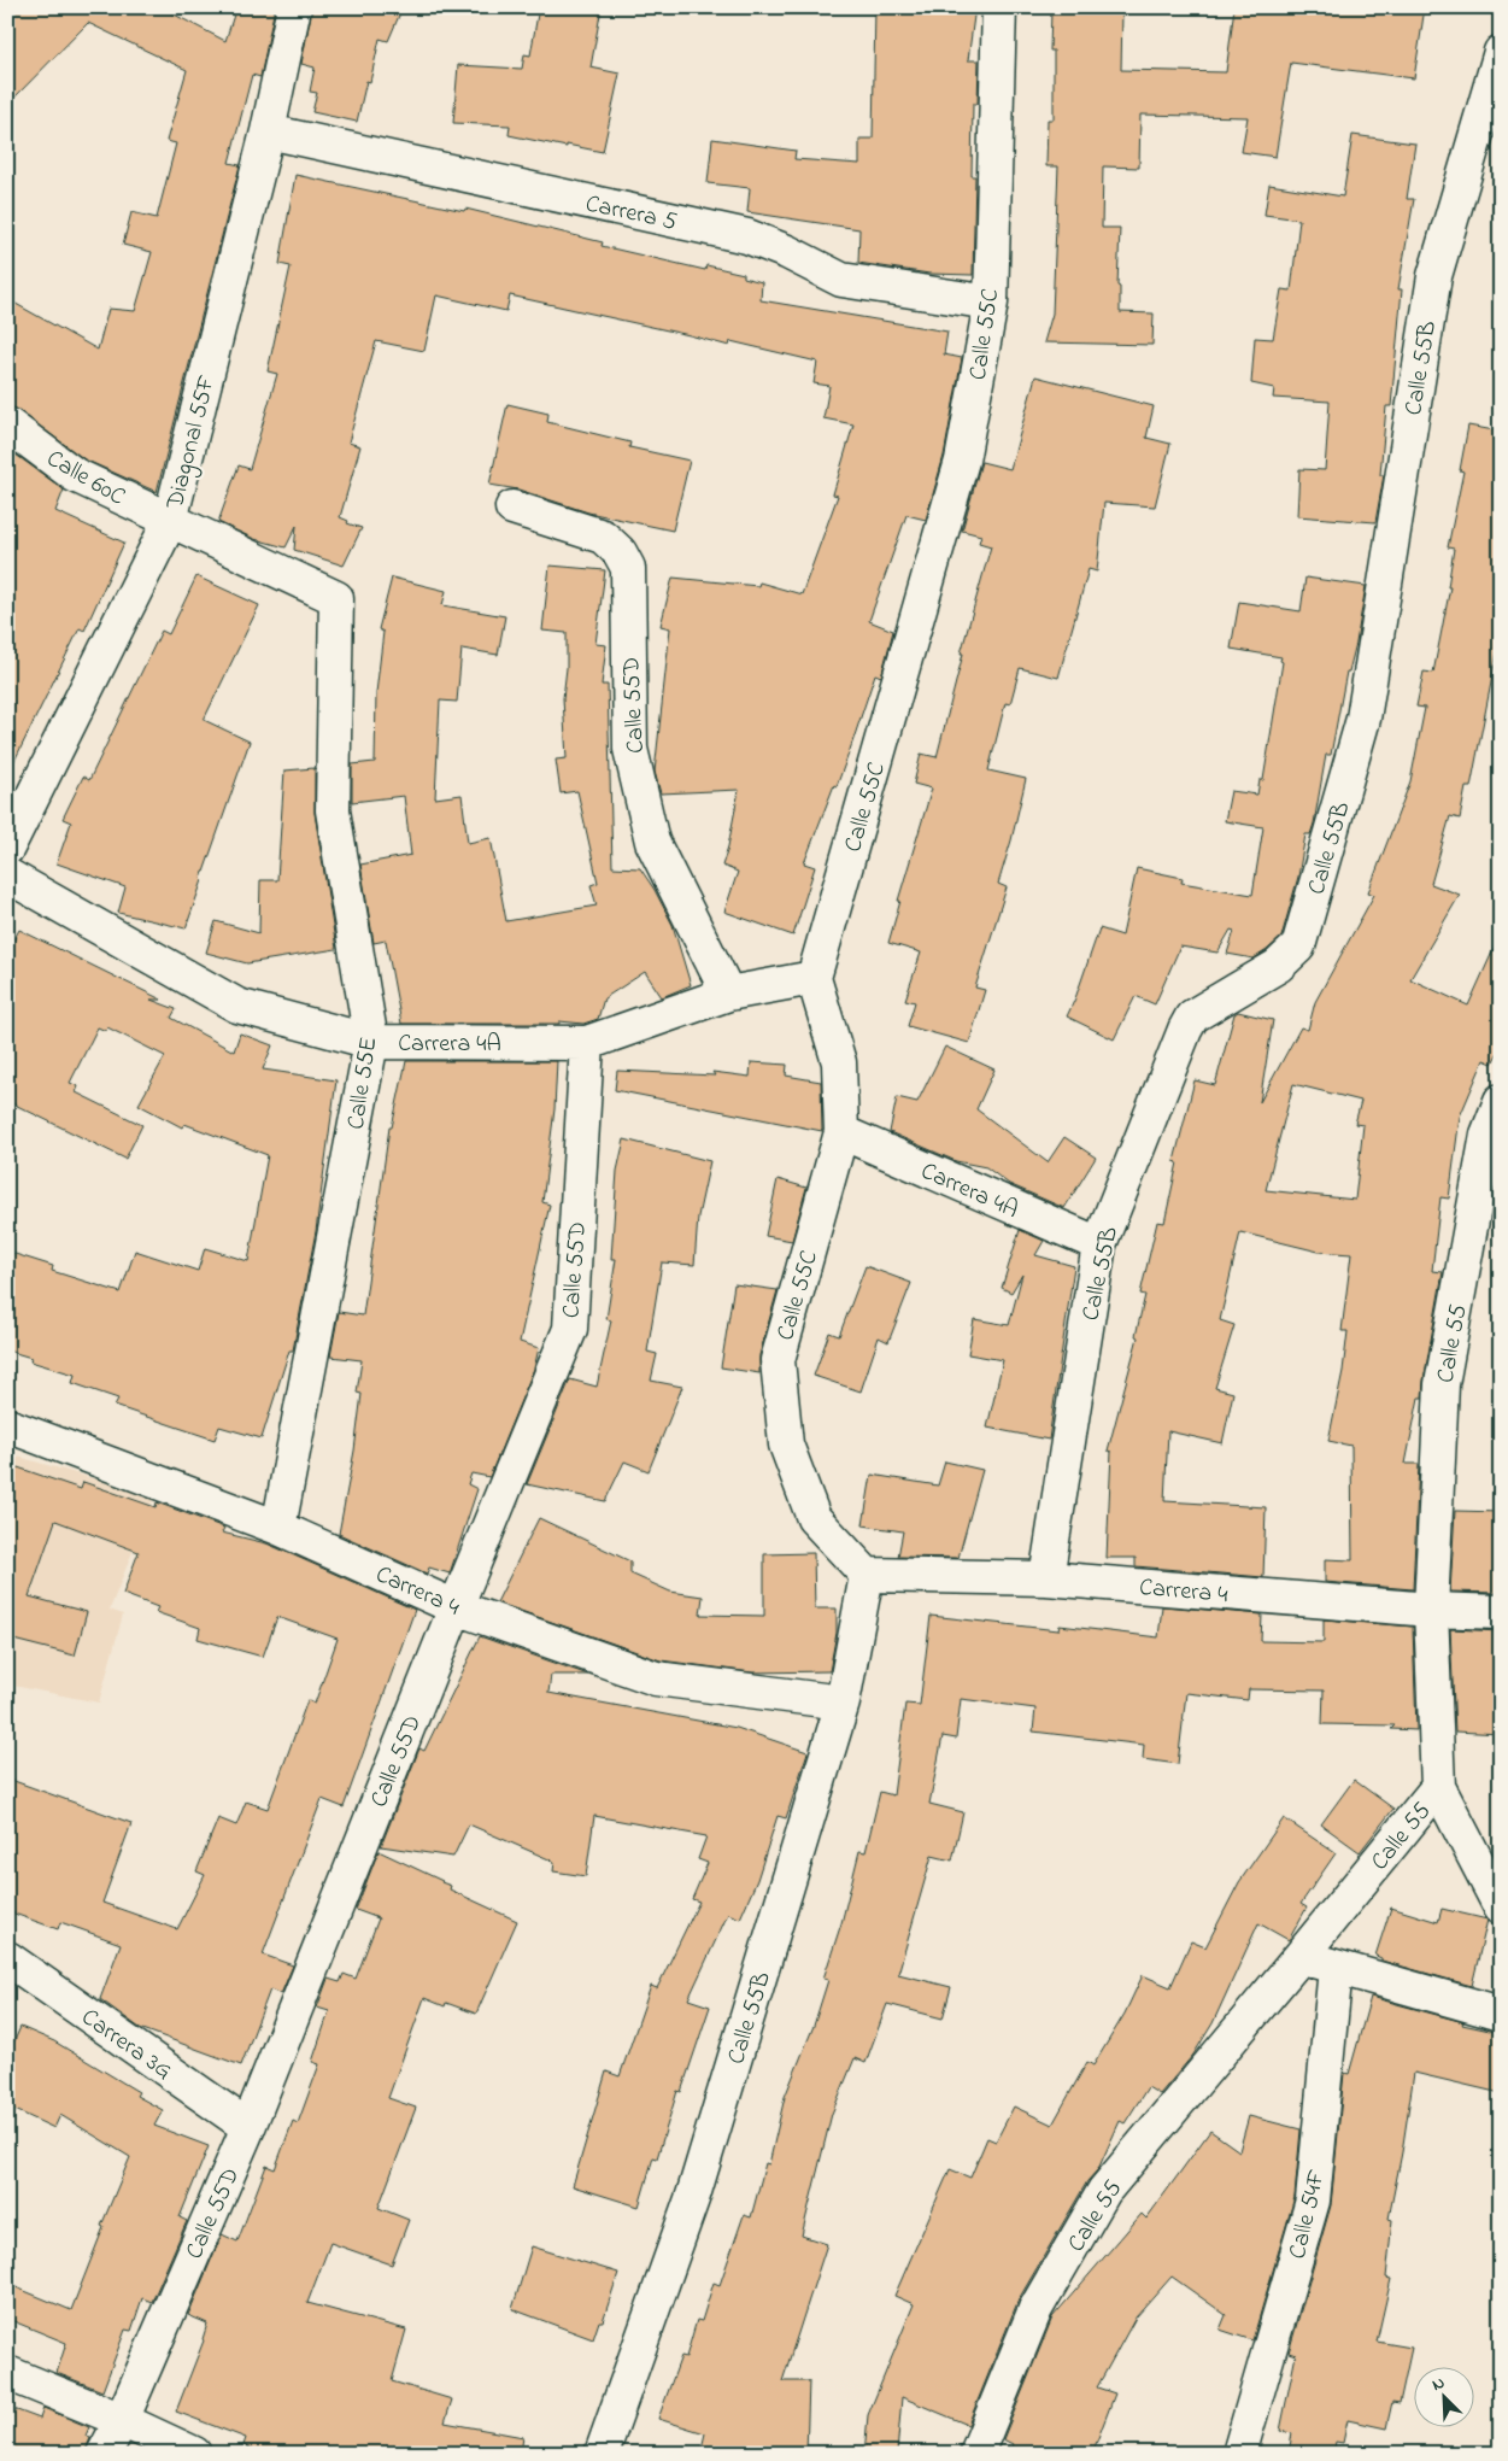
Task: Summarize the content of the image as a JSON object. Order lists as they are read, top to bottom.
{
  "streets": {
    "street": [
      "Carrera 5",
      "Calle 55C",
      "Calle 55B",
      "Diagonal 55F",
      "Calle 60C",
      "Calle 55D",
      "Carrera 4A",
      "Calle 55E",
      "Calle 55",
      "Carrera 4",
      "Carrera 3G",
      "Calle 54F"
    ]
  },
  "crossings": [
    ["Carrera 5", "Calle 55C"],
    ["Carrera 5", "Diagonal 55F"],
    ["Calle 55C", "Calle 55B"],
    ["Calle 55C", "Carrera 4A"],
    ["Calle 55C", "Carrera 4"],
    ["Calle 55B", "Carrera 4A"],
    ["Calle 55B", "Carrera 4"],
    ["Diagonal 55F", "Calle 60C"],
    ["Calle 60C", "Calle 55E"],
    ["Calle 55D", "Carrera 4A"],
    ["Calle 55D", "Carrera 4"],
    ["Calle 55D", "Carrera 3G"],
    ["Carrera 4A", "Calle 55E"],
    ["Calle 55E", "Carrera 4"],
    ["Calle 55", "Carrera 4"]
  ],
  "north": "top left"
}
